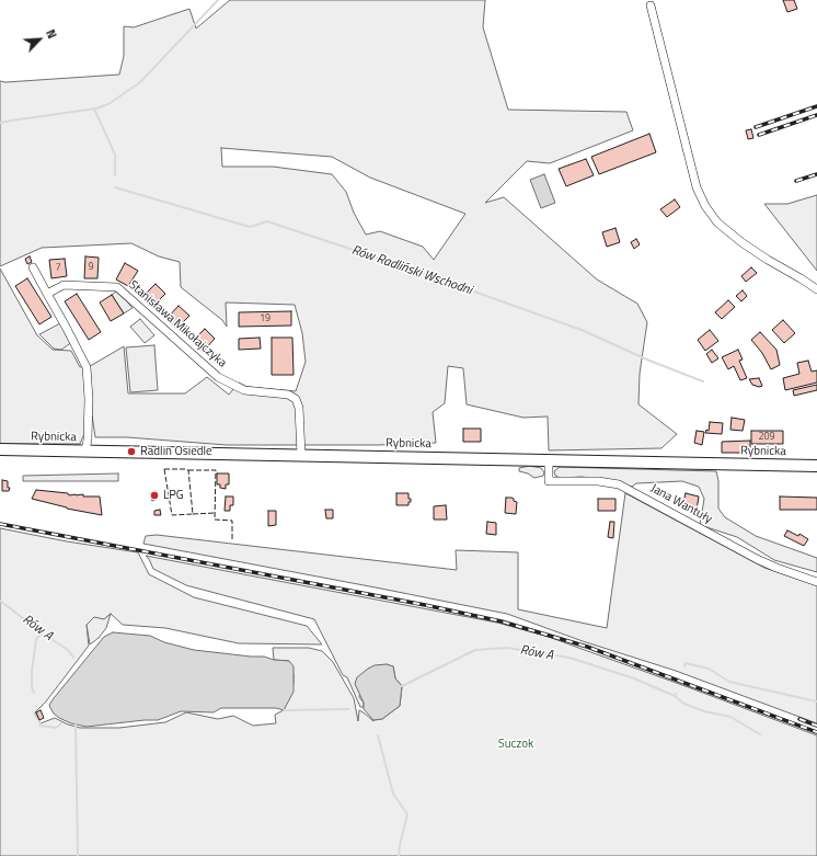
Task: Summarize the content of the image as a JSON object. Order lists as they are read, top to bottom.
{
  "streets": {
    "main road": ["Rybnicka"],
    "street": ["Stanisława Mikołajczyka", "Jana Wantuły"]
  },
  "crossings": [
    ["Stanisława Mikołajczyka", "Rybnicka"],
    ["Rybnicka", "Jana Wantuły"]
  ],
  "water": ["Rów Radliński Wschodni", "Rów A"],
  "parks": ["Suczok"],
  "places": ["Radlin Osiedle", "LPG"],
  "house_numbers": [
    "9",
    "7",
    "19",
    "209"
  ],
  "north": "top right"
}
